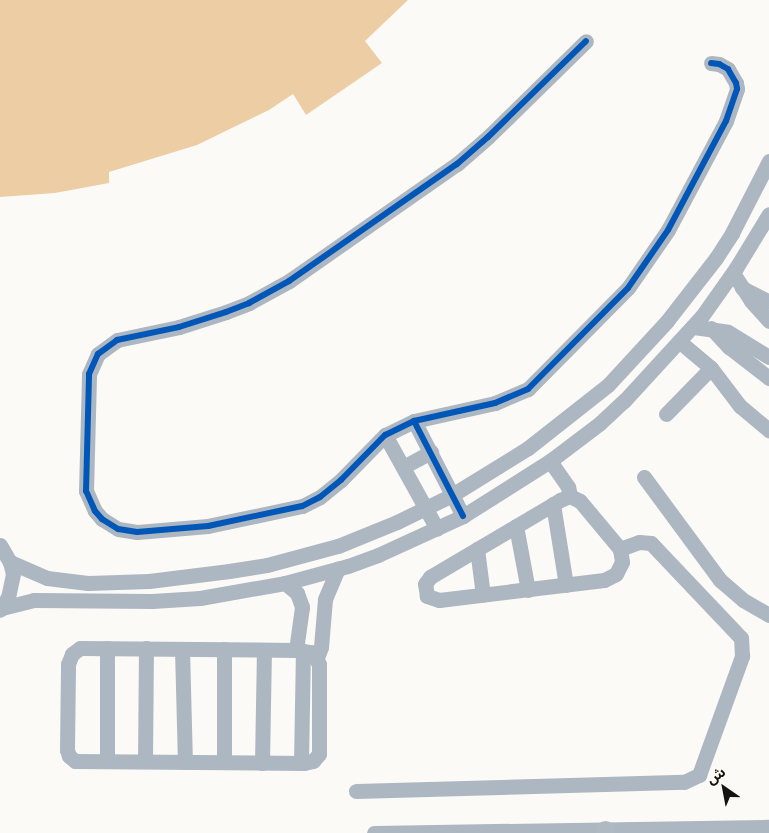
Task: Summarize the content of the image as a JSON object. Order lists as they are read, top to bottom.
{
  "north": "top left"
}
